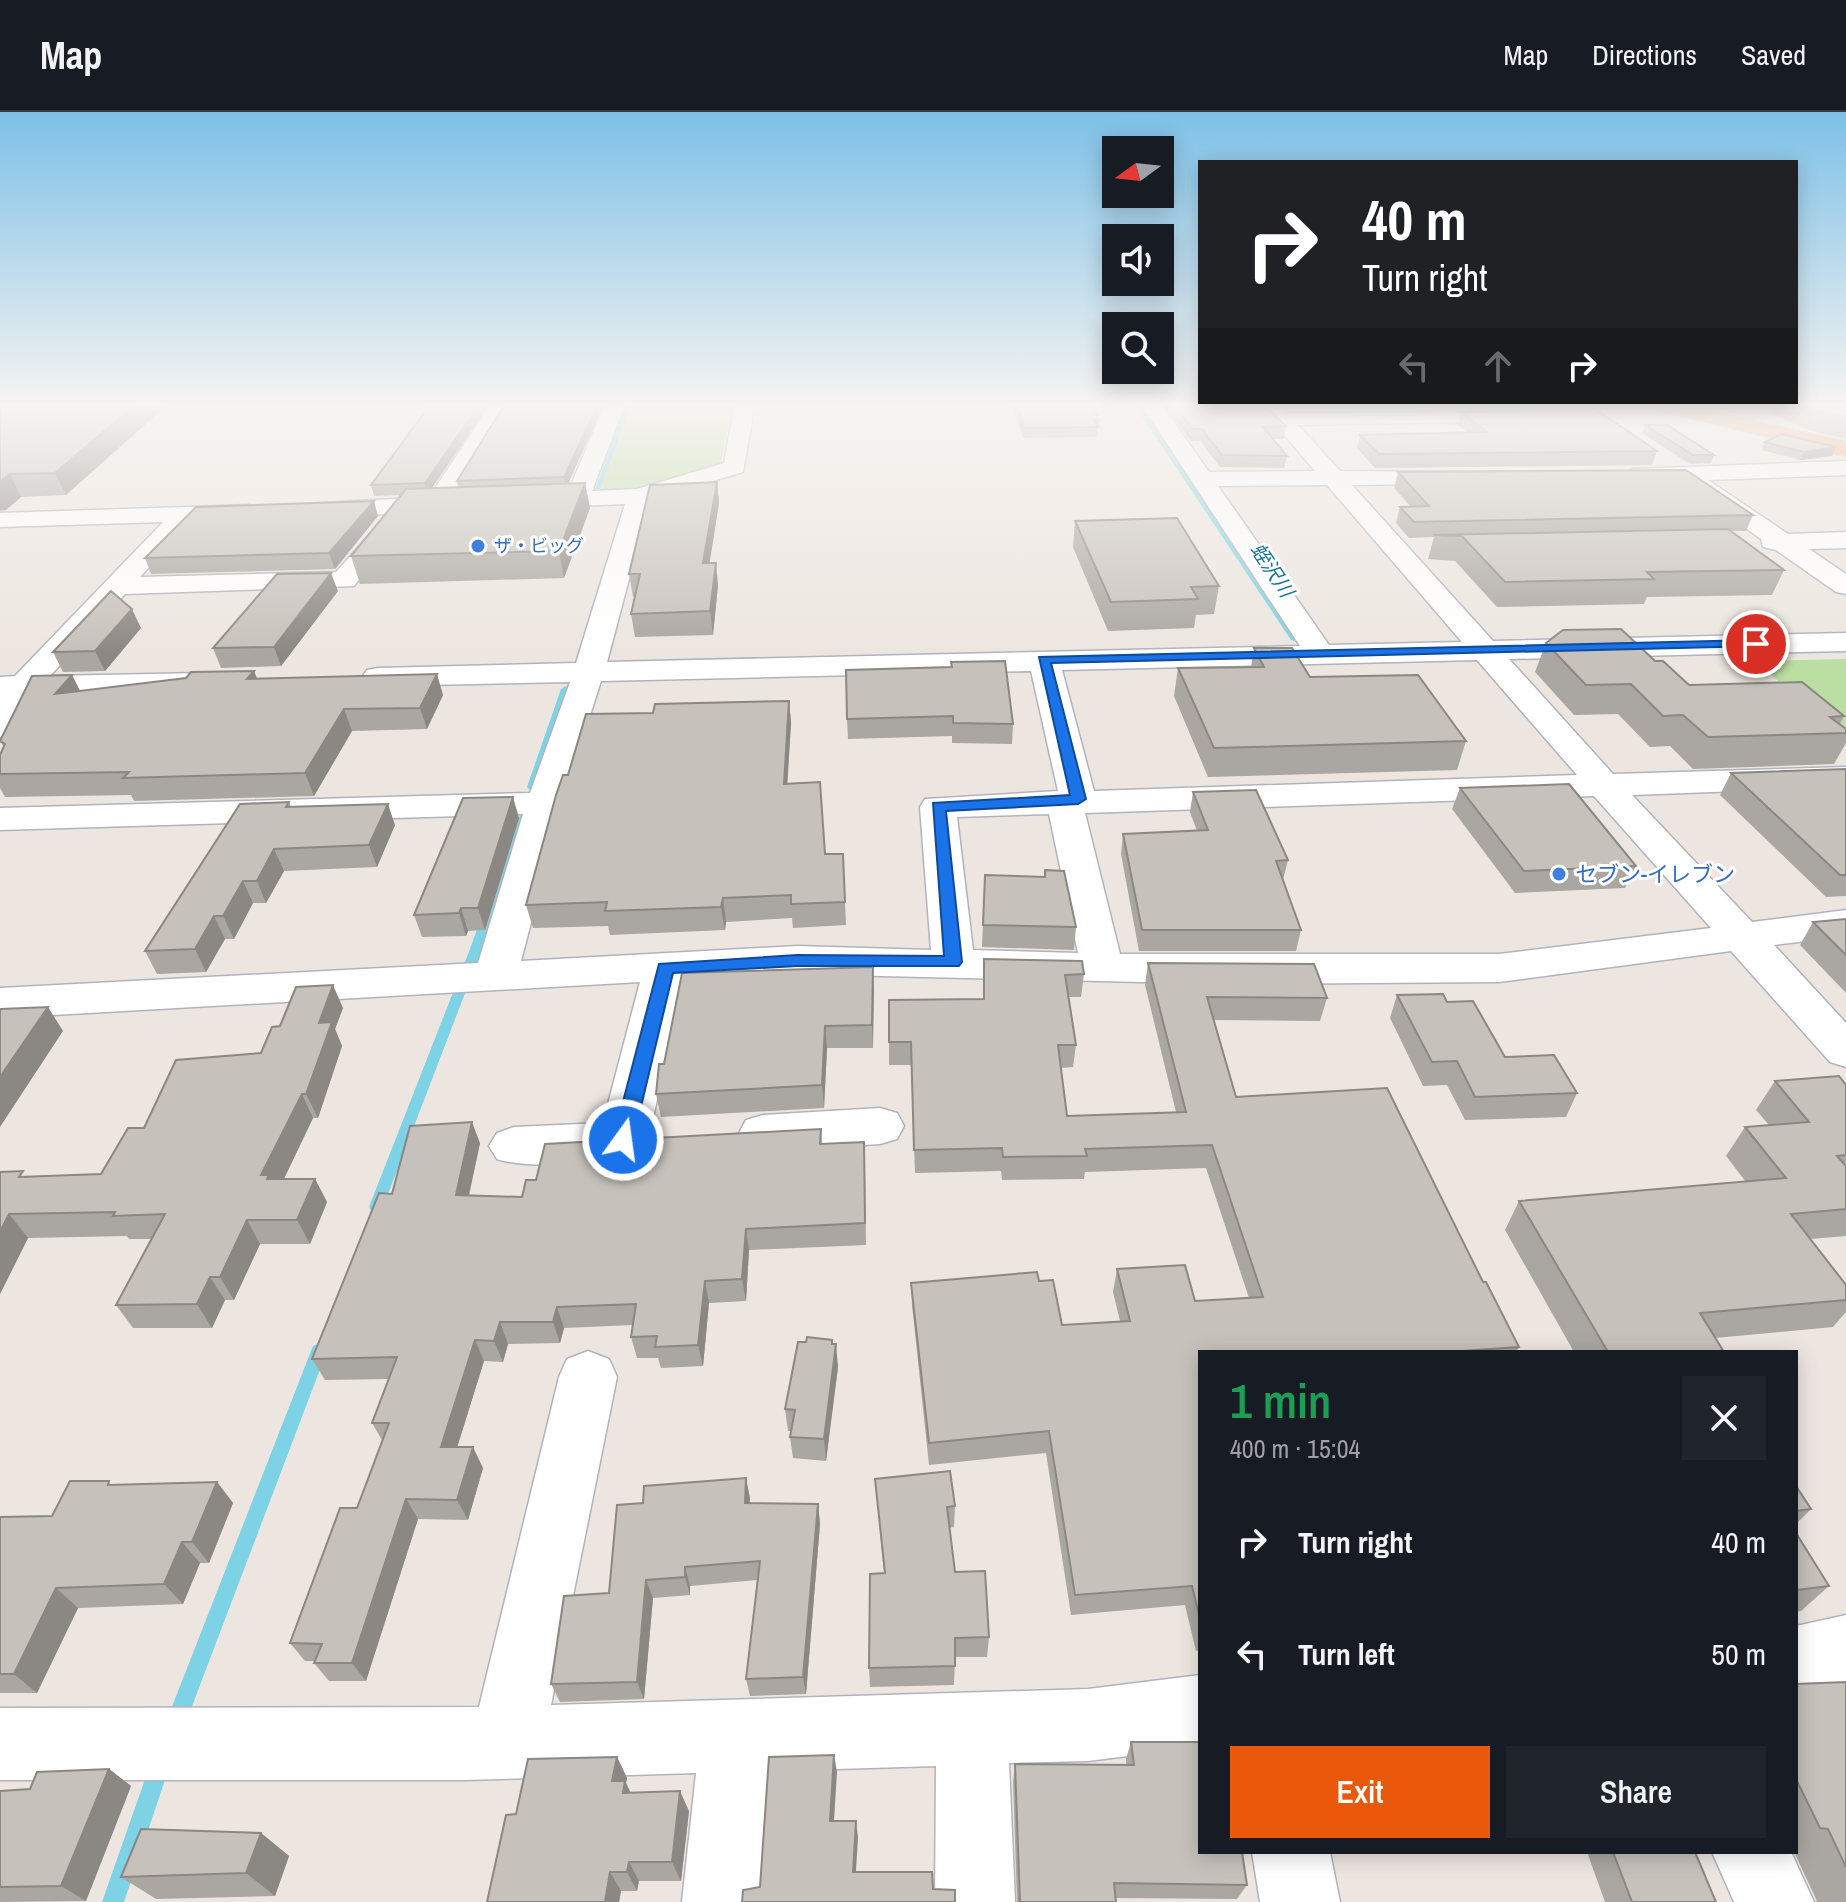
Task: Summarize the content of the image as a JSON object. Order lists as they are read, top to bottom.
{
  "water": ["蛭沢川"],
  "places": ["ザ・ビッグ", "セブン-イレブン"],
  "north": "left",
  "page": {
    "header": "Map",
    "nav": ["Map", "Directions", "Saved"],
    "turn": ["40 m", "Turn right"],
    "heading": ["1 min", "400 m · 15:04"],
    "list": [
      {
        "name": "Turn right",
        "value": "40 m"
      },
      {
        "name": "Turn left",
        "value": "50 m"
      }
    ],
    "buttons": ["Exit", "Share"]
  }
}
